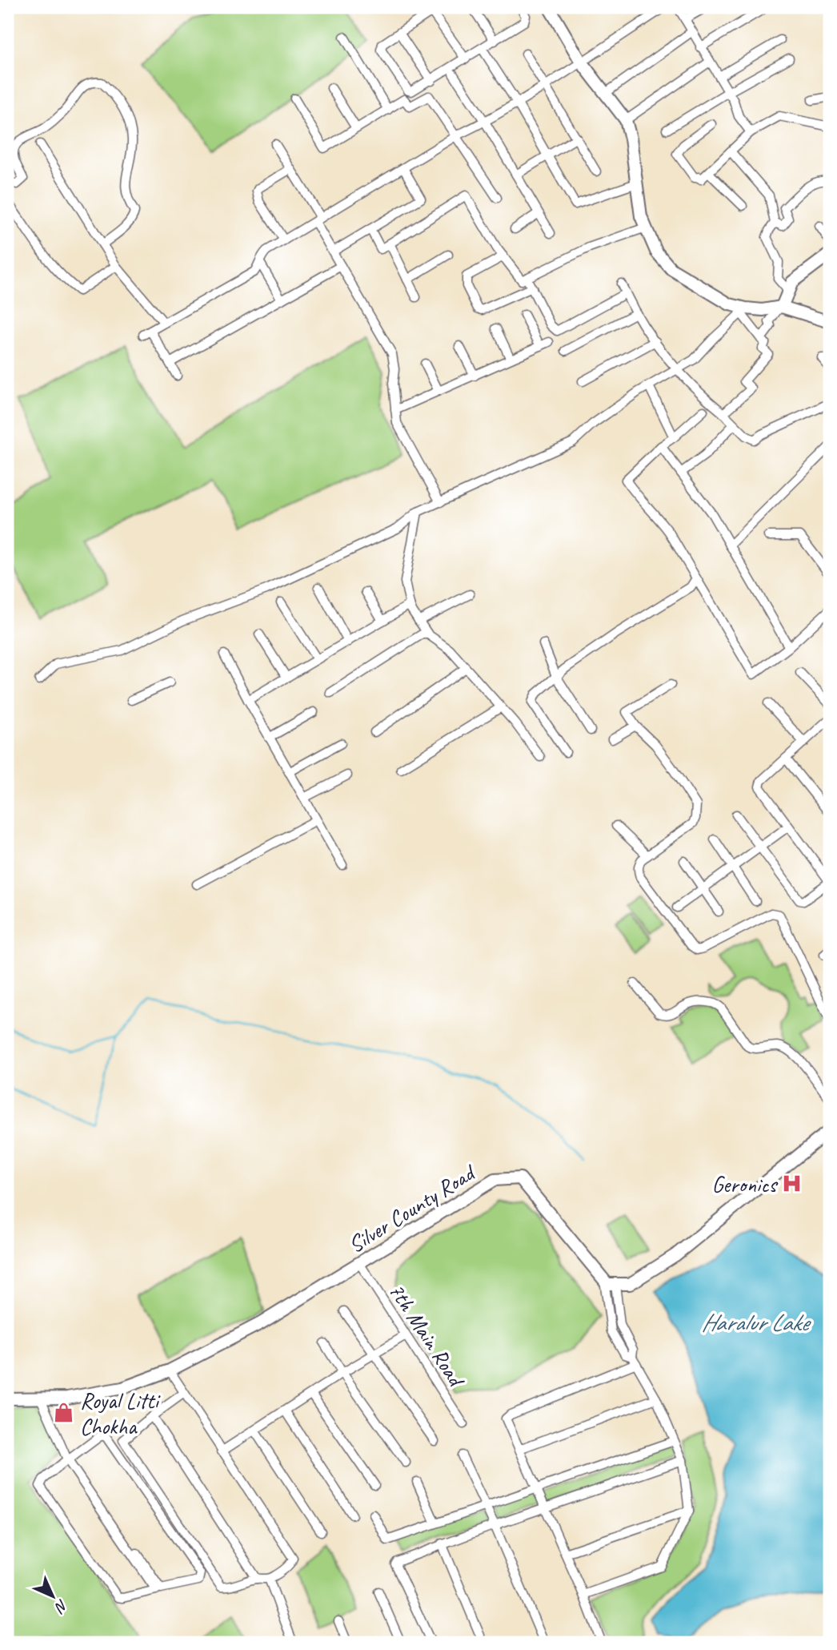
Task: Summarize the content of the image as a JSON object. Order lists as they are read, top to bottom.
{
  "streets": {
    "street": ["Silver County Road", "7th Main Road"]
  },
  "crossings": [
    ["Silver County Road", "7th Main Road"]
  ],
  "water": ["Haralur Lake"],
  "places": {
    "hospital": ["Geronics"],
    "shop": ["Royal Litti Chokha"]
  },
  "north": "bottom right"
}
